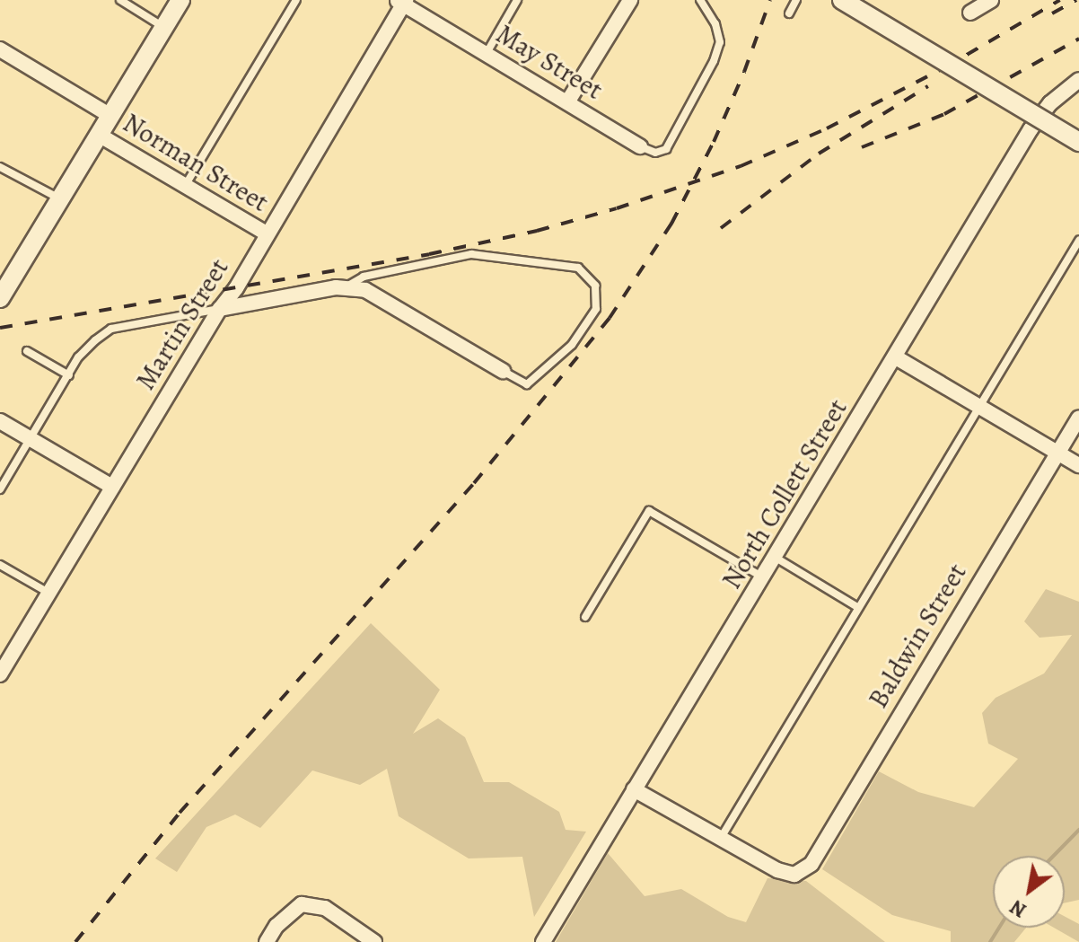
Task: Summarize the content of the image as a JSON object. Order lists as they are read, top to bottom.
{
  "streets": {
    "street": [
      "May Street",
      "Norman Street",
      "Martin Street",
      "North Collett Street",
      "Baldwin Street"
    ]
  },
  "crossings": [
    ["May Street", "Martin Street"],
    ["Norman Street", "Martin Street"]
  ],
  "north": "bottom left"
}
